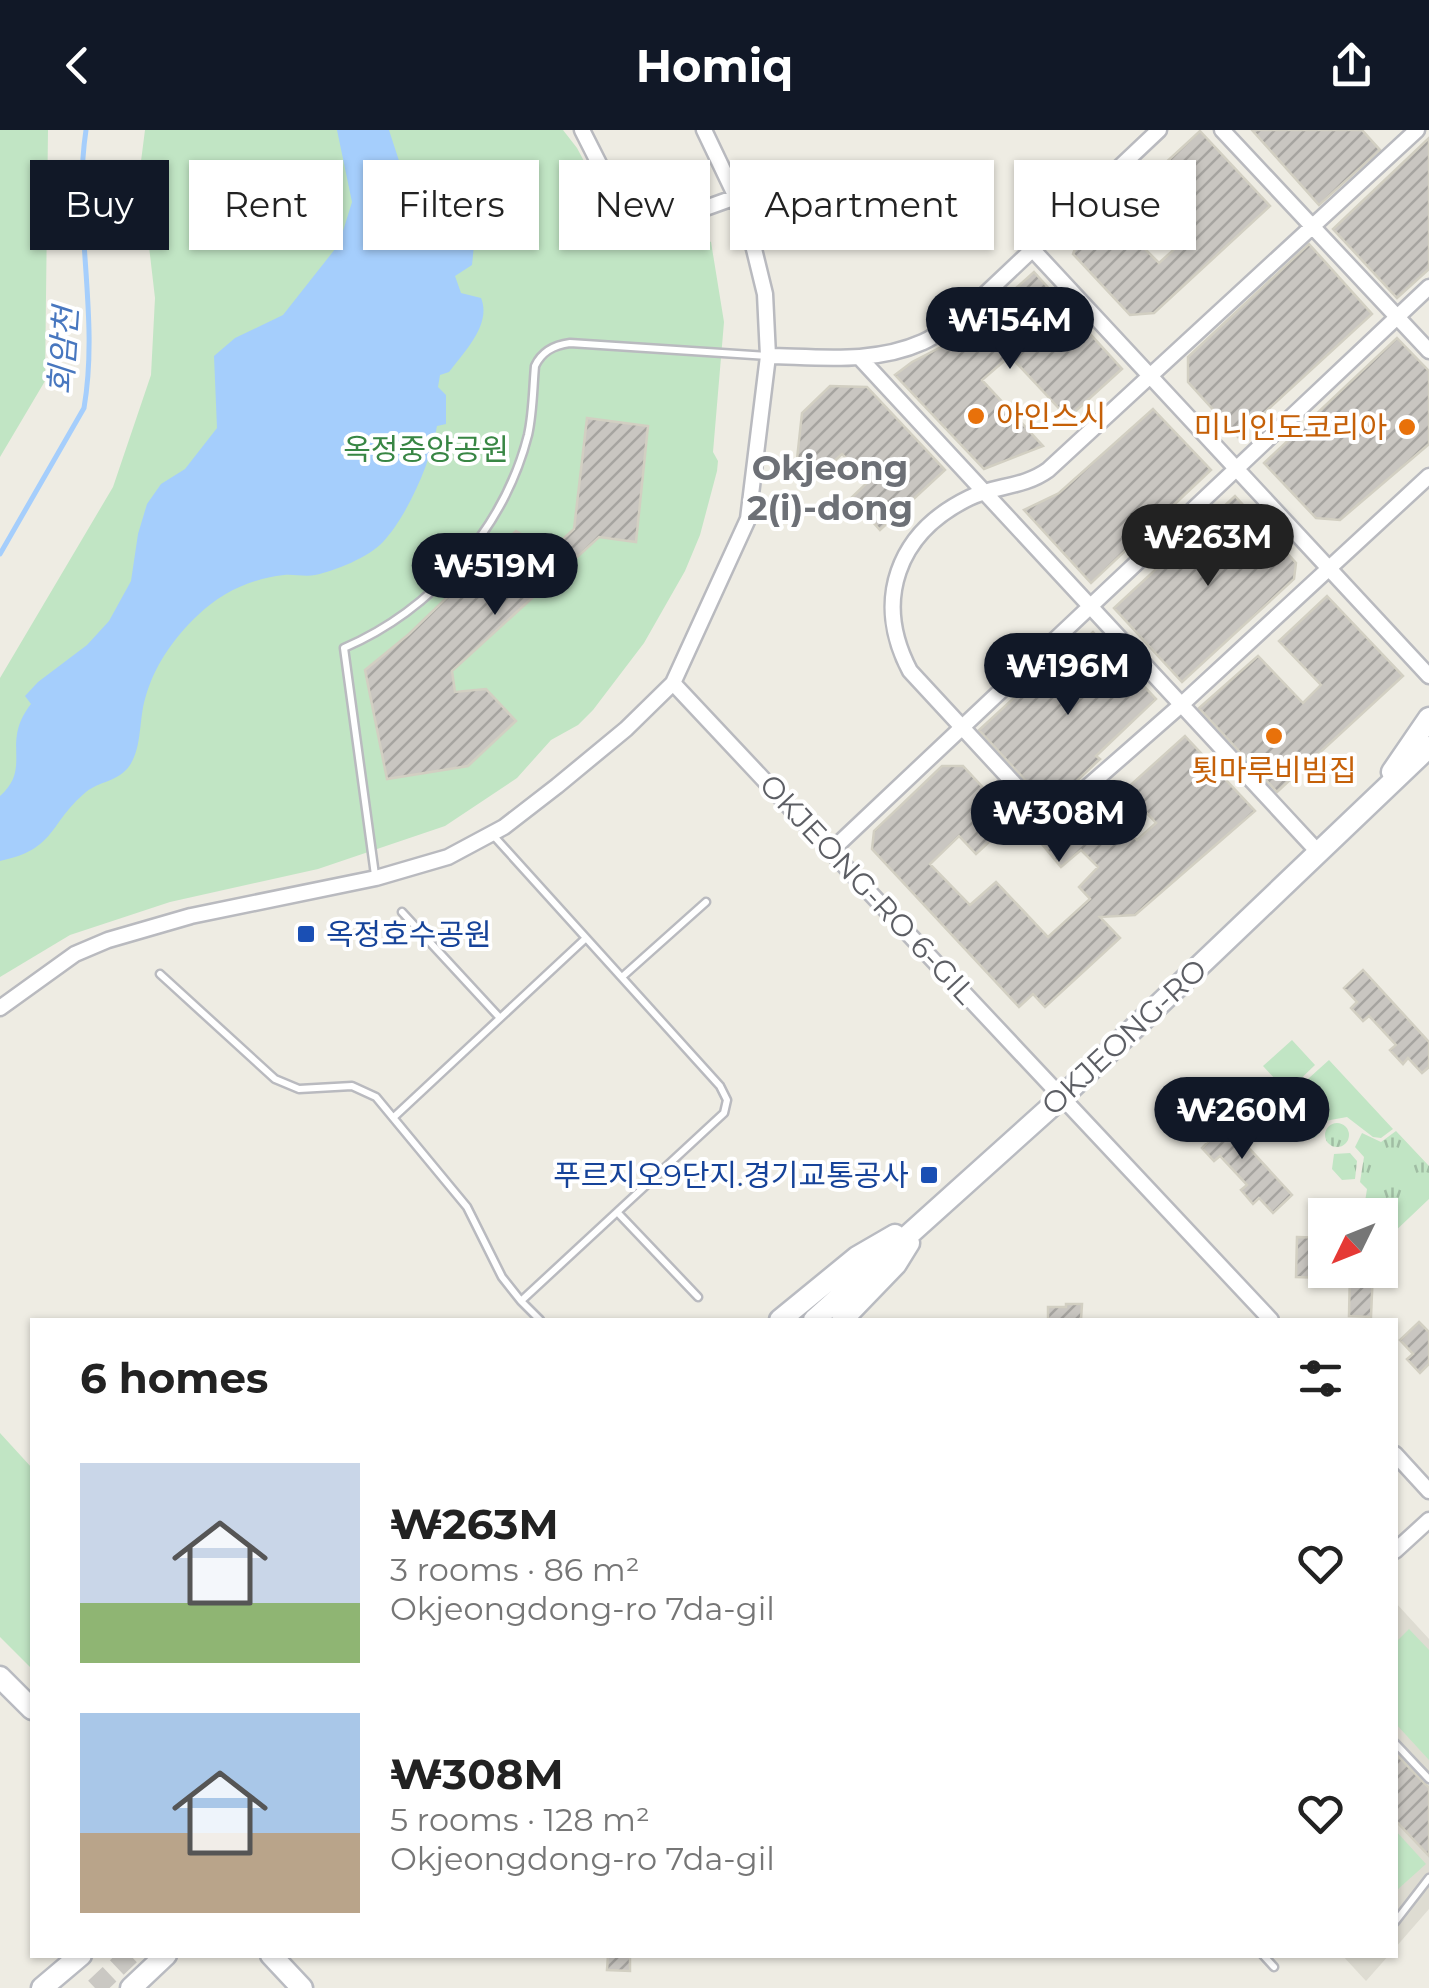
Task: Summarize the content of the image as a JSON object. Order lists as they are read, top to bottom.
{
  "streets": {
    "main road": ["OKJEONG-RO"],
    "street": ["OKJEONG-RO 6-GIL"]
  },
  "crossings": [
    ["OKJEONG-RO 6-GIL", "OKJEONG-RO"]
  ],
  "districts": ["Okjeong 2(i)-dong"],
  "water": ["회암천"],
  "parks": ["옥정중앙공원"],
  "places": {
    "other": ["아인스시", "미니인도코리아", "툇마루비빔집"],
    "transit": ["옥정호수공원", "푸르지오9단지.경기교통공사"]
  },
  "north": "bottom left",
  "page": {
    "header": "Homiq",
    "chip": [
      "Buy",
      "Rent",
      "Filters",
      "New",
      "Apartment",
      "House"
    ],
    "price": [
      "₩154M",
      "₩263M",
      "₩519M",
      "₩196M",
      "₩308M",
      "₩260M"
    ],
    "heading": "6 homes",
    "list": [
      {
        "name": "₩263M",
        "note": "3 rooms · 86 m² · Okjeongdong-ro 7da-gil"
      },
      {
        "name": "₩308M",
        "note": "5 rooms · 128 m² · Okjeongdong-ro 7da-gil"
      }
    ]
  }
}
